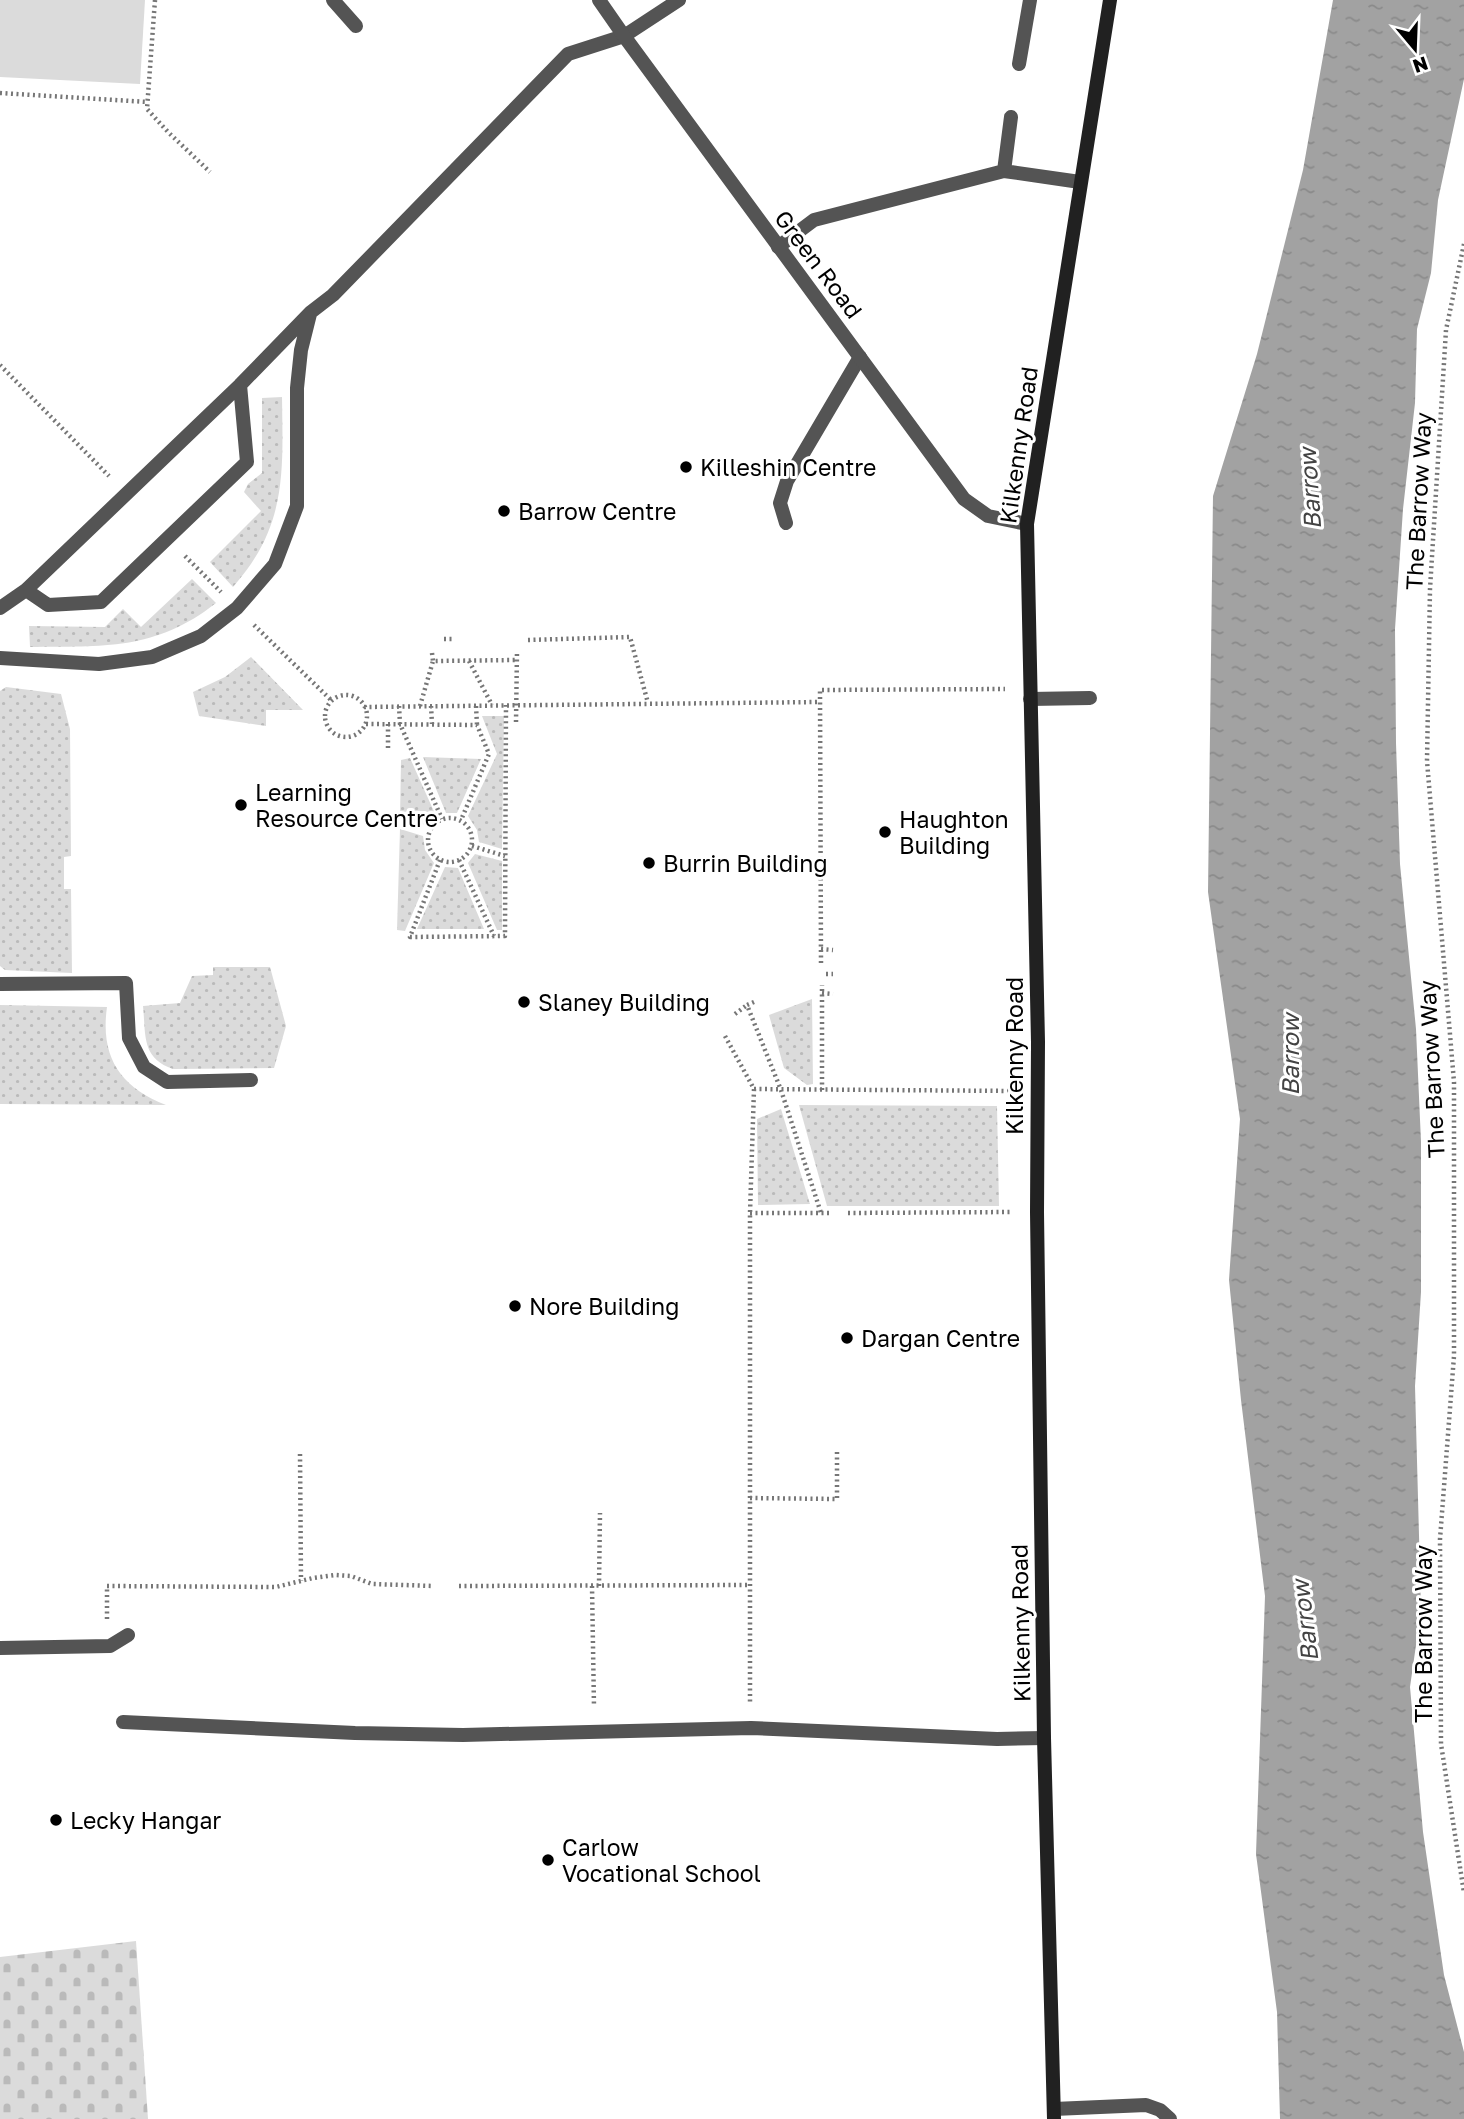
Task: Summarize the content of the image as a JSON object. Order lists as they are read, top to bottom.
{
  "streets": {
    "main road": ["Kilkenny Road"],
    "street": ["Green Road"],
    "path": ["The Barrow Way"]
  },
  "crossings": [
    ["Green Road", "Kilkenny Road"]
  ],
  "water": ["Barrow"],
  "places": [
    "Killeshin Centre",
    "Barrow Centre",
    "Learning Resource Centre",
    "Haughton Building",
    "Burrin Building",
    "Slaney Building",
    "Nore Building",
    "Dargan Centre",
    "Lecky Hangar",
    "Carlow Vocational School"
  ],
  "north": "bottom"
}
